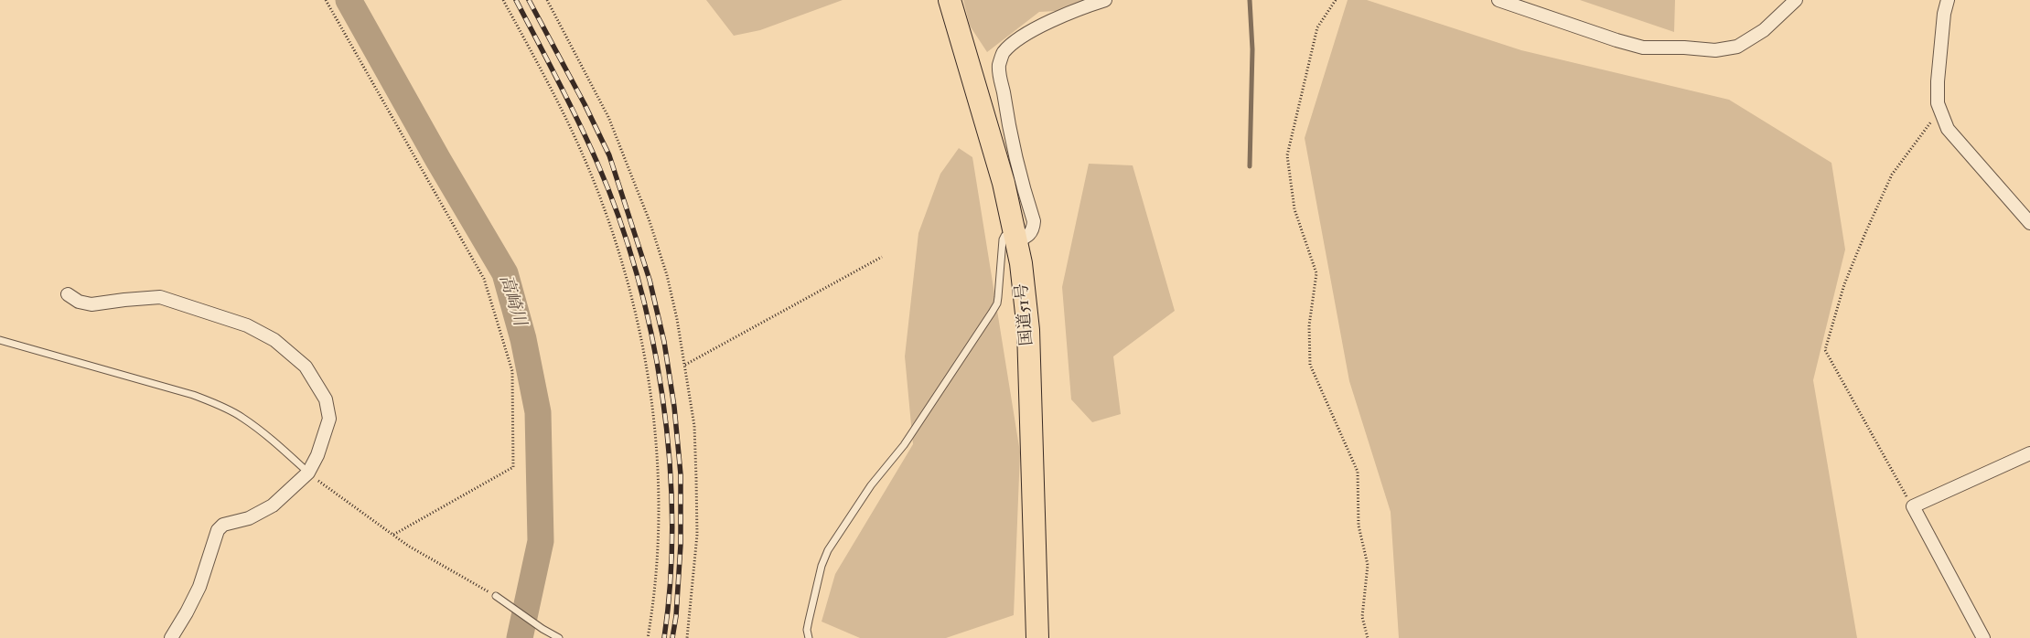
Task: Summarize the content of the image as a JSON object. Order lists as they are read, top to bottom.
{
  "streets": {
    "highway": ["国道51号"]
  },
  "water": ["高崎川"]
}
